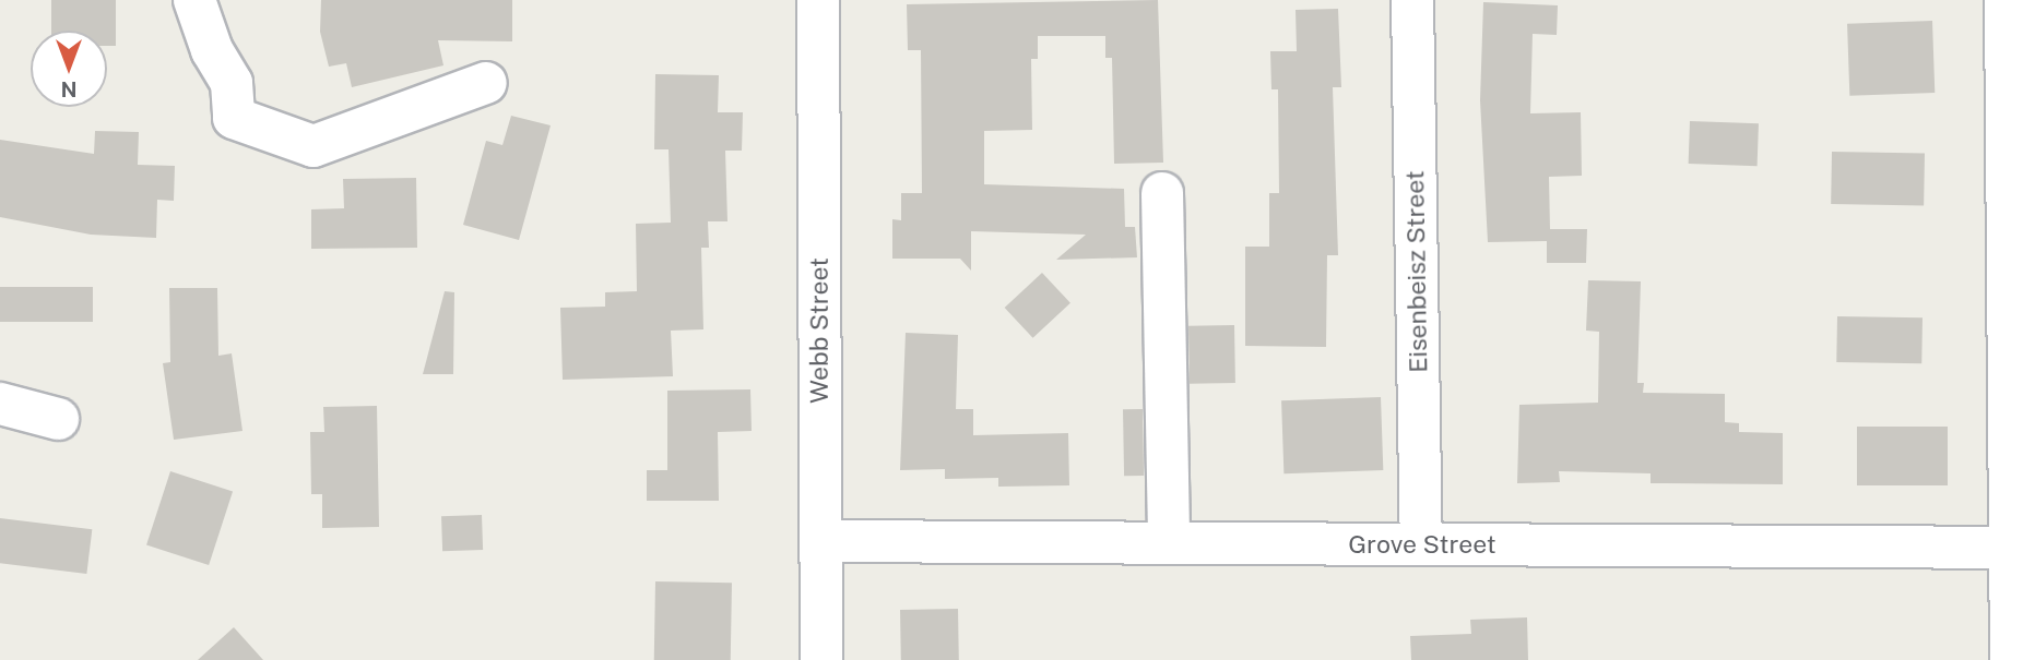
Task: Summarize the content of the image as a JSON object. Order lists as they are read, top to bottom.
{
  "streets": {
    "street": ["Eisenbeisz Street", "Webb Street", "Grove Street"]
  },
  "crossings": [
    ["Eisenbeisz Street", "Grove Street"],
    ["Webb Street", "Grove Street"]
  ],
  "north": "bottom"
}
